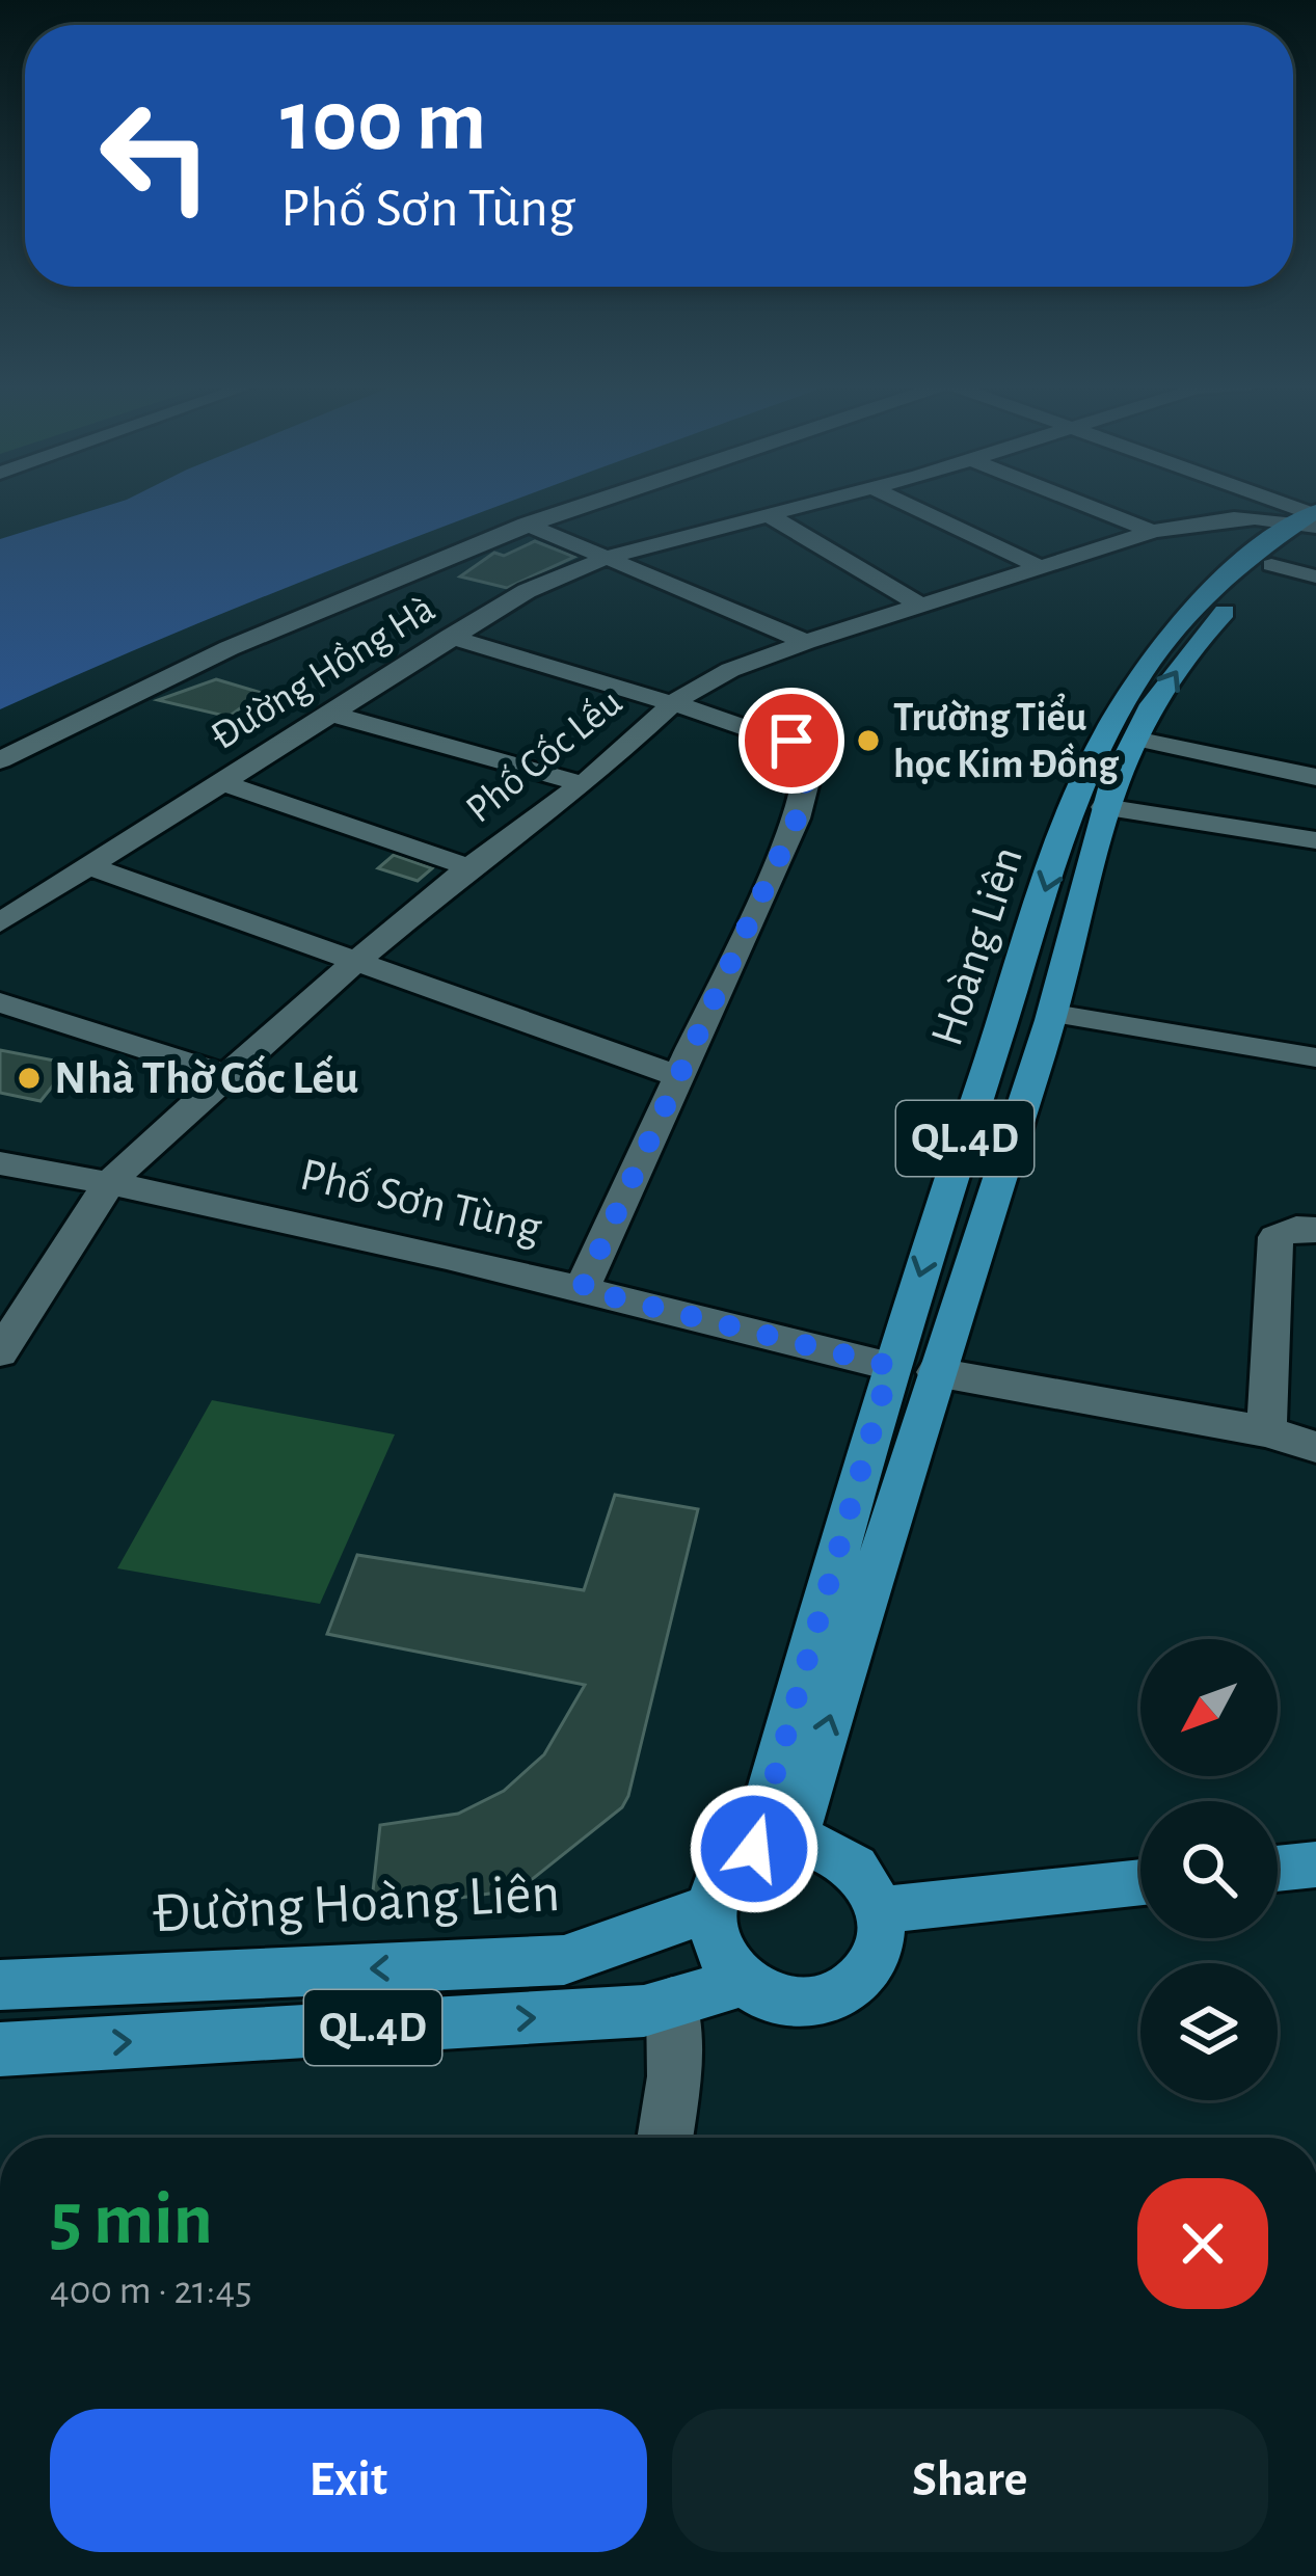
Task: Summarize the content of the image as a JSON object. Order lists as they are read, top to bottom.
{
  "streets": {
    "main road": ["Hoàng Liên", "QL.4D", "Đường Hoàng Liên"],
    "street": ["Đường Hồng Hà", "Phố Cốc Lếu", "Phố Sơn Tùng"]
  },
  "crossings": [
    ["Phố Cốc Lếu", "Hoàng Liên"],
    ["Phố Cốc Lếu", "Phố Sơn Tùng"],
    ["Hoàng Liên", "QL.4D"],
    ["Hoàng Liên", "Phố Sơn Tùng"],
    ["Hoàng Liên", "Đường Hoàng Liên"],
    ["QL.4D", "Đường Hoàng Liên"]
  ],
  "places": ["Trường Tiểu học Kim Đồng", "Nhà Thờ Cốc Lếu"],
  "north": "bottom left",
  "page": {
    "turn": ["100 m", "Phố Sơn Tùng"],
    "heading": ["5 min", "400 m · 21:45"],
    "buttons": ["Exit", "Share"]
  }
}
